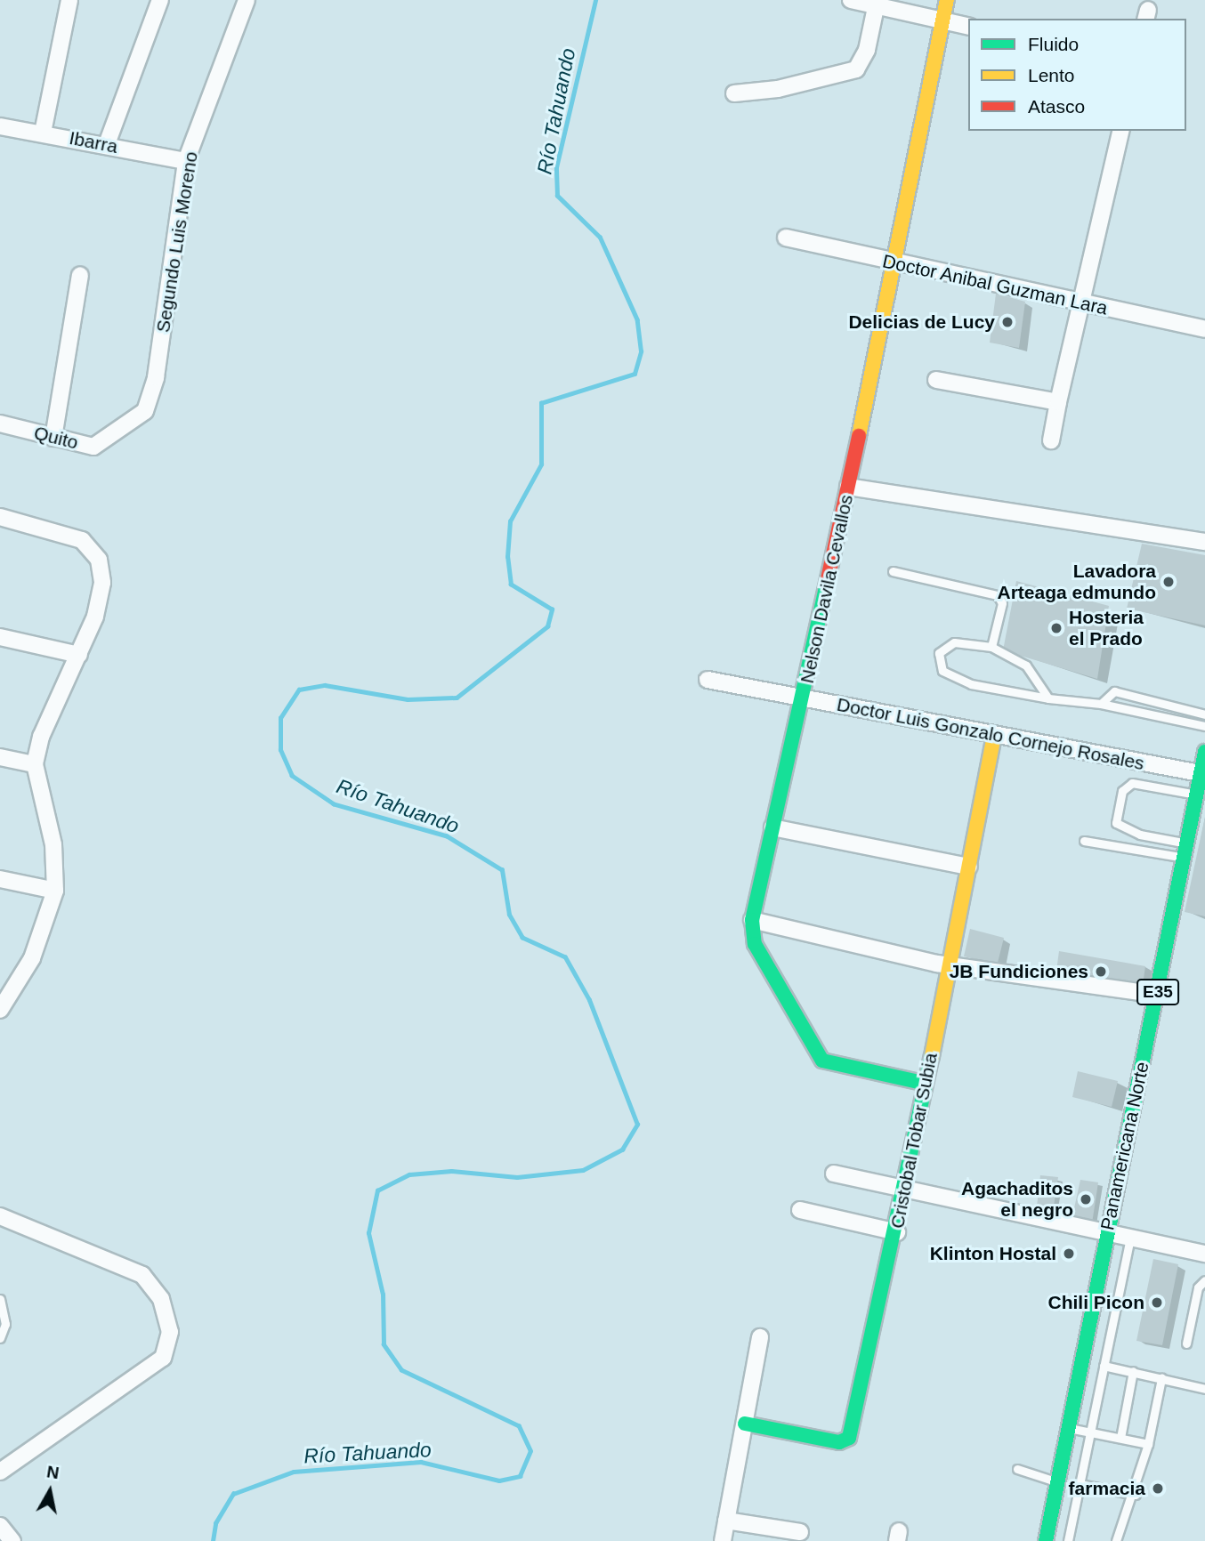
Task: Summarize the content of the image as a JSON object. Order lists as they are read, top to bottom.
{
  "streets": {
    "main road": [
      "Nelson Davila Cevallos",
      "E35",
      "Cristobal Tobar Subia",
      "Panamericana Norte"
    ],
    "street": [
      "Ibarra",
      "Segundo Luis Moreno",
      "Doctor Anibal Guzman Lara",
      "Quito",
      "Doctor Luis Gonzalo Cornejo Rosales"
    ]
  },
  "crossings": [
    ["Ibarra", "Segundo Luis Moreno"],
    ["Segundo Luis Moreno", "Quito"],
    ["Doctor Anibal Guzman Lara", "Nelson Davila Cevallos"],
    ["Nelson Davila Cevallos", "Doctor Luis Gonzalo Cornejo Rosales"],
    ["Nelson Davila Cevallos", "Cristobal Tobar Subia"],
    ["Doctor Luis Gonzalo Cornejo Rosales", "Cristobal Tobar Subia"],
    ["Doctor Luis Gonzalo Cornejo Rosales", "Panamericana Norte"]
  ],
  "water": ["Río Tahuando"],
  "places": [
    "Delicias de Lucy",
    "Lavadora Arteaga edmundo",
    "Hosteria el Prado",
    "JB Fundiciones",
    "Agachaditos el negro",
    "Klinton Hostal",
    "Chili Picon",
    "farmacia"
  ],
  "legend": ["Fluido", "Lento", "Atasco"],
  "north": "top"
}
